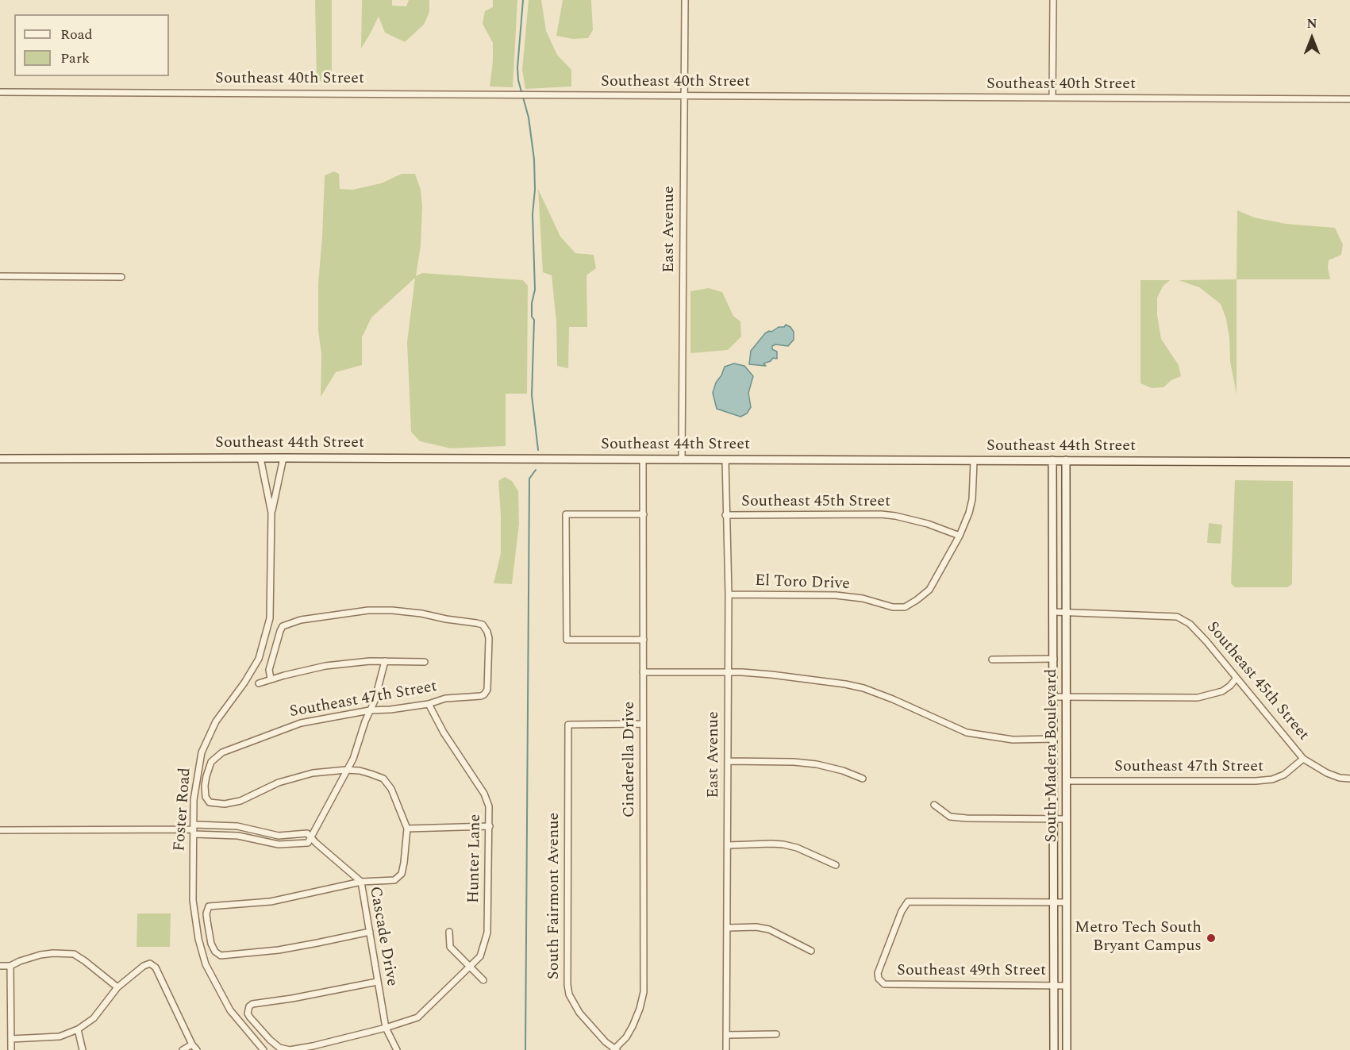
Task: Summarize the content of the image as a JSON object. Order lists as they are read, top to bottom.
{
  "streets": {
    "main road": ["Southeast 44th Street", "South Madera Boulevard"],
    "street": [
      "Southeast 40th Street",
      "East Avenue",
      "Southeast 45th Street",
      "El Toro Drive",
      "Southeast 47th Street",
      "Cinderella Drive",
      "Foster Road",
      "Hunter Lane",
      "South Fairmont Avenue",
      "Cascade Drive",
      "Southeast 49th Street"
    ]
  },
  "crossings": [
    ["Southeast 40th Street", "East Avenue"],
    ["East Avenue", "Southeast 44th Street"],
    ["East Avenue", "Southeast 45th Street"],
    ["East Avenue", "El Toro Drive"],
    ["Southeast 44th Street", "El Toro Drive"],
    ["Southeast 44th Street", "South Madera Boulevard"],
    ["Southeast 44th Street", "Cinderella Drive"],
    ["Southeast 44th Street", "Foster Road"],
    ["Southeast 45th Street", "El Toro Drive"],
    ["Southeast 45th Street", "Southeast 47th Street"],
    ["Southeast 45th Street", "South Madera Boulevard"],
    ["Southeast 47th Street", "South Madera Boulevard"],
    ["Southeast 47th Street", "Hunter Lane"],
    ["Southeast 47th Street", "Cascade Drive"],
    ["South Madera Boulevard", "Southeast 49th Street"],
    ["Cinderella Drive", "South Fairmont Avenue"],
    ["Hunter Lane", "Cascade Drive"]
  ],
  "places": ["Metro Tech South Bryant Campus"],
  "legend": ["Road", "Park"],
  "north": "top"
}
